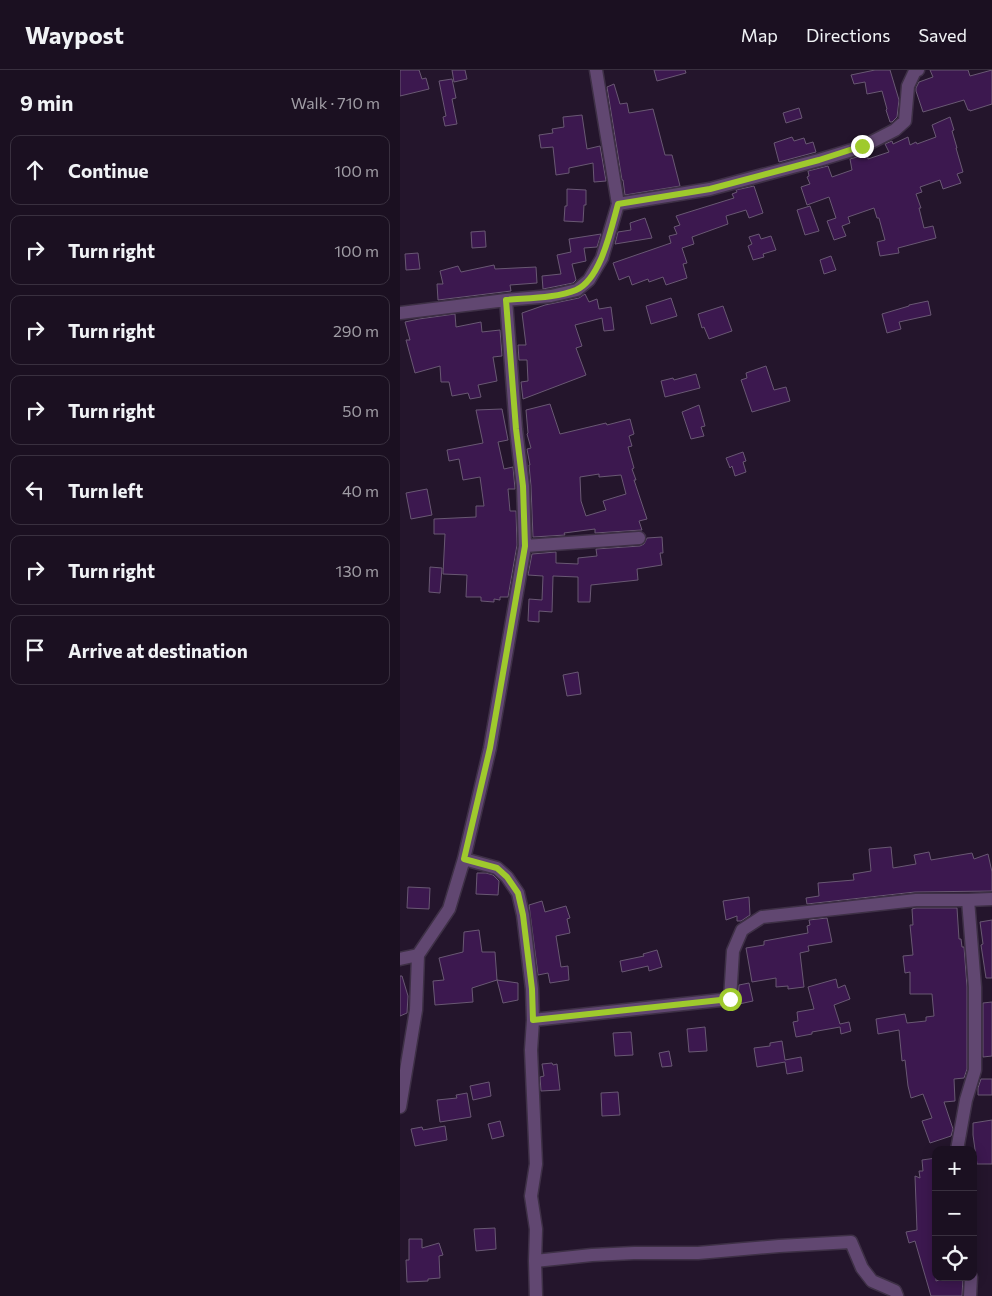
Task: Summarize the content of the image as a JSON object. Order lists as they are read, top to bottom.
{
  "page": {
    "header": "Waypost",
    "nav": ["Map", "Directions", "Saved"],
    "heading": ["9 min", "Walk · 710 m"],
    "list": [
      ["Continue", "100 m"],
      ["Turn right", "100 m"],
      ["Turn right", "290 m"],
      ["Turn right", "50 m"],
      ["Turn left", "40 m"],
      ["Turn right", "130 m"],
      "Arrive at destination"
    ],
    "map_buttons": ["+", "−"]
  }
}
